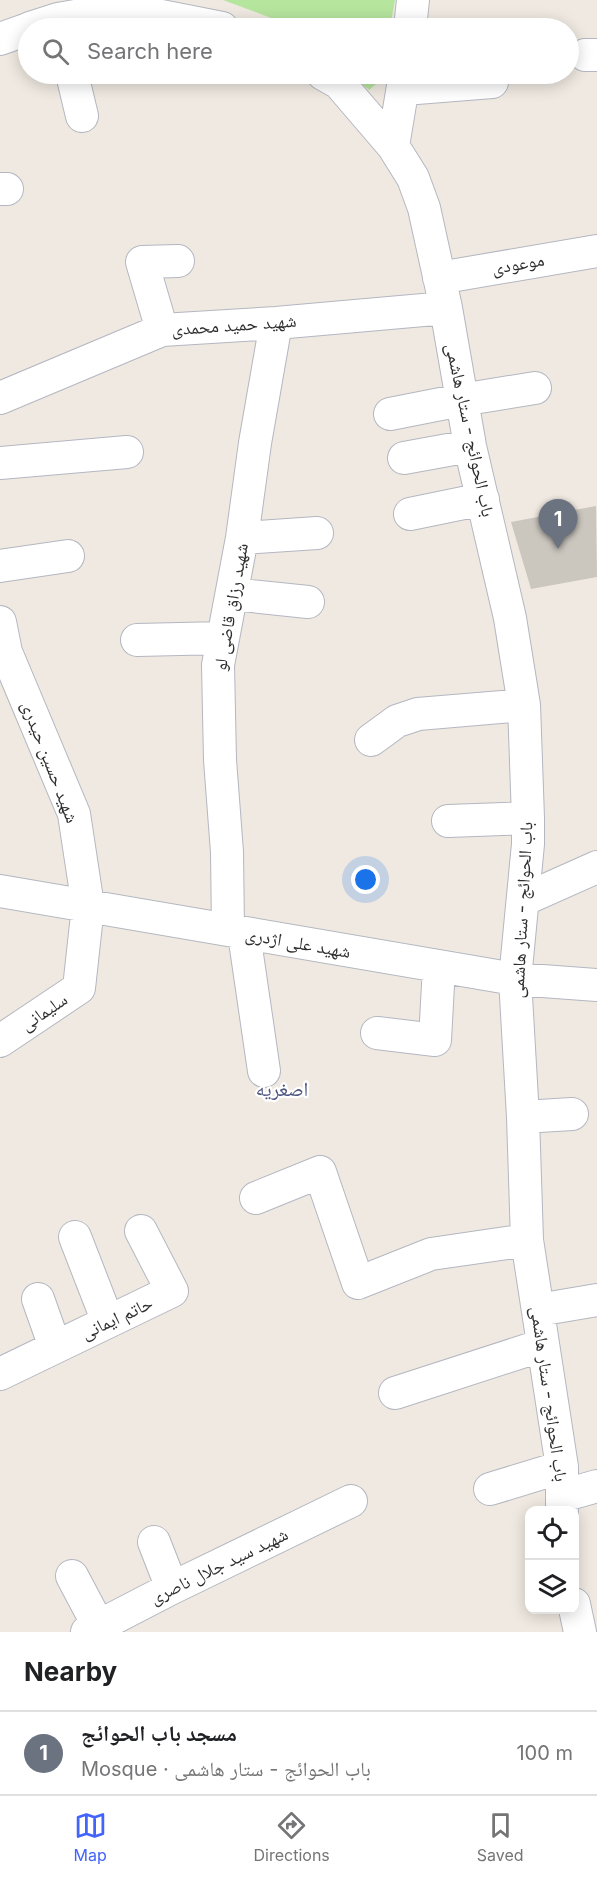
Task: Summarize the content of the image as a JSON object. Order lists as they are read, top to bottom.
{
  "streets": {
    "street": [
      "موعودی",
      "شهید حمید محمدی",
      "باب الحوائج - ستار هاشمی",
      "شهید رزاق قاضی لو",
      "شهید حسین حیدری",
      "شهید علی اژدری",
      "سلیمانی",
      "حاتم ایمانی",
      "شهید سید جلال ناصری"
    ]
  },
  "crossings": [
    ["موعودی", "باب الحوائج - ستار هاشمی"],
    ["شهید حمید محمدی", "باب الحوائج - ستار هاشمی"],
    ["شهید حمید محمدی", "شهید رزاق قاضی لو"],
    ["باب الحوائج - ستار هاشمی", "شهید علی اژدری"],
    ["شهید رزاق قاضی لو", "شهید علی اژدری"],
    ["شهید حسین حیدری", "شهید علی اژدری"],
    ["شهید حسین حیدری", "سلیمانی"],
    ["شهید علی اژدری", "سلیمانی"]
  ],
  "districts": ["اصغریه"],
  "page": {
    "search": "Search here",
    "pins": "1",
    "heading": "Nearby",
    "list": [
      {
        "mark": "1",
        "name": "مسجد باب الحوائج",
        "note": "Mosque · باب الحوائج - ستار هاشمی",
        "value": "100 m"
      }
    ],
    "nav": ["Map", "Directions", "Saved"]
  }
}
